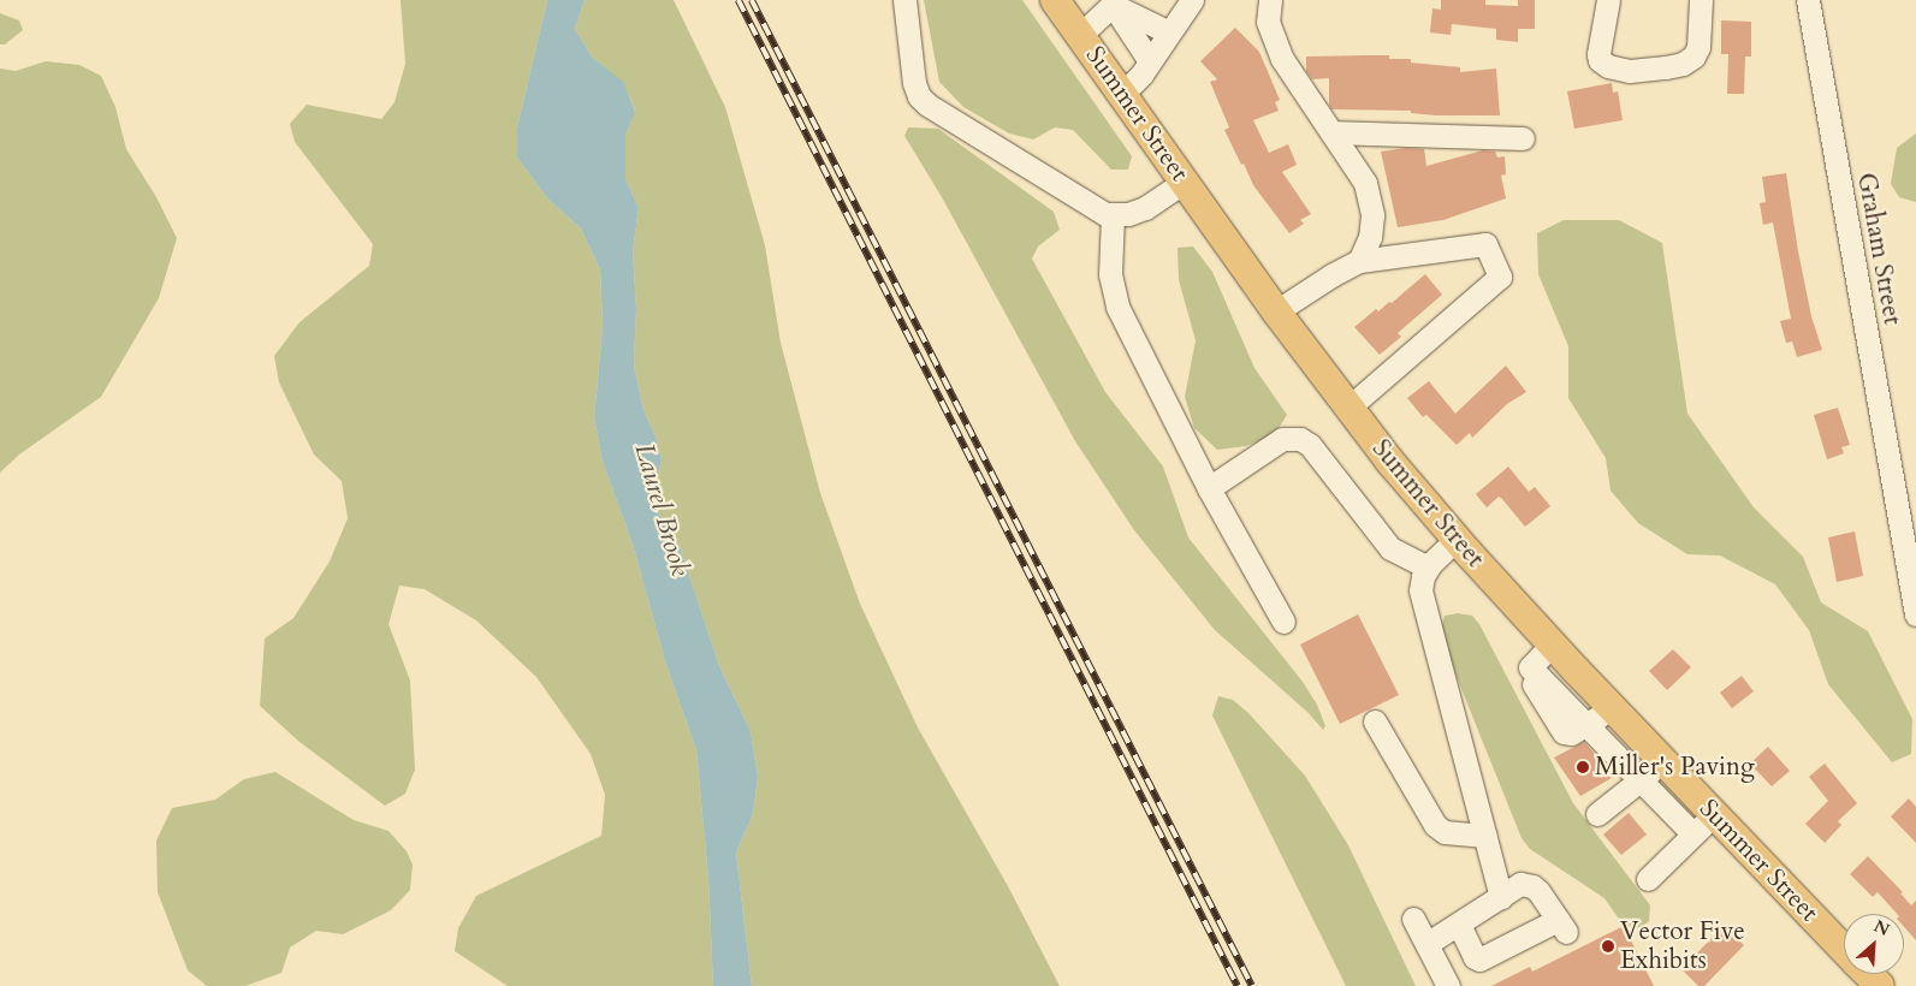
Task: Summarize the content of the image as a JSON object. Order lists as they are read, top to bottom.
{
  "streets": {
    "main road": ["Summer Street"],
    "street": ["Graham Street"]
  },
  "water": ["Laurel Brook"],
  "places": ["Miller's Paving", "Vector Five Exhibits"],
  "north": "top right"
}
